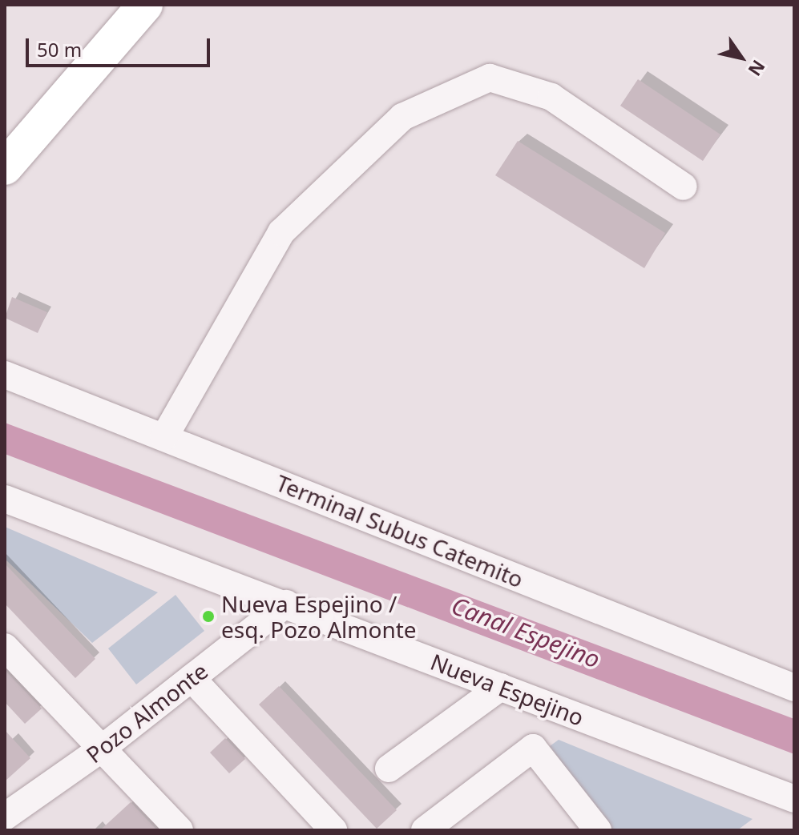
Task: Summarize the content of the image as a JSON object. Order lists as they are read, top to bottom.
{
  "streets": {
    "street": ["Terminal Subus Catemito", "Nueva Espejino", "Pozo Almonte"]
  },
  "crossings": [
    ["Nueva Espejino", "Pozo Almonte"]
  ],
  "water": ["Canal Espejino"],
  "places": ["Nueva Espejino / esq. Pozo Almonte"],
  "scale_bar": "50 m",
  "north": "bottom right"
}
